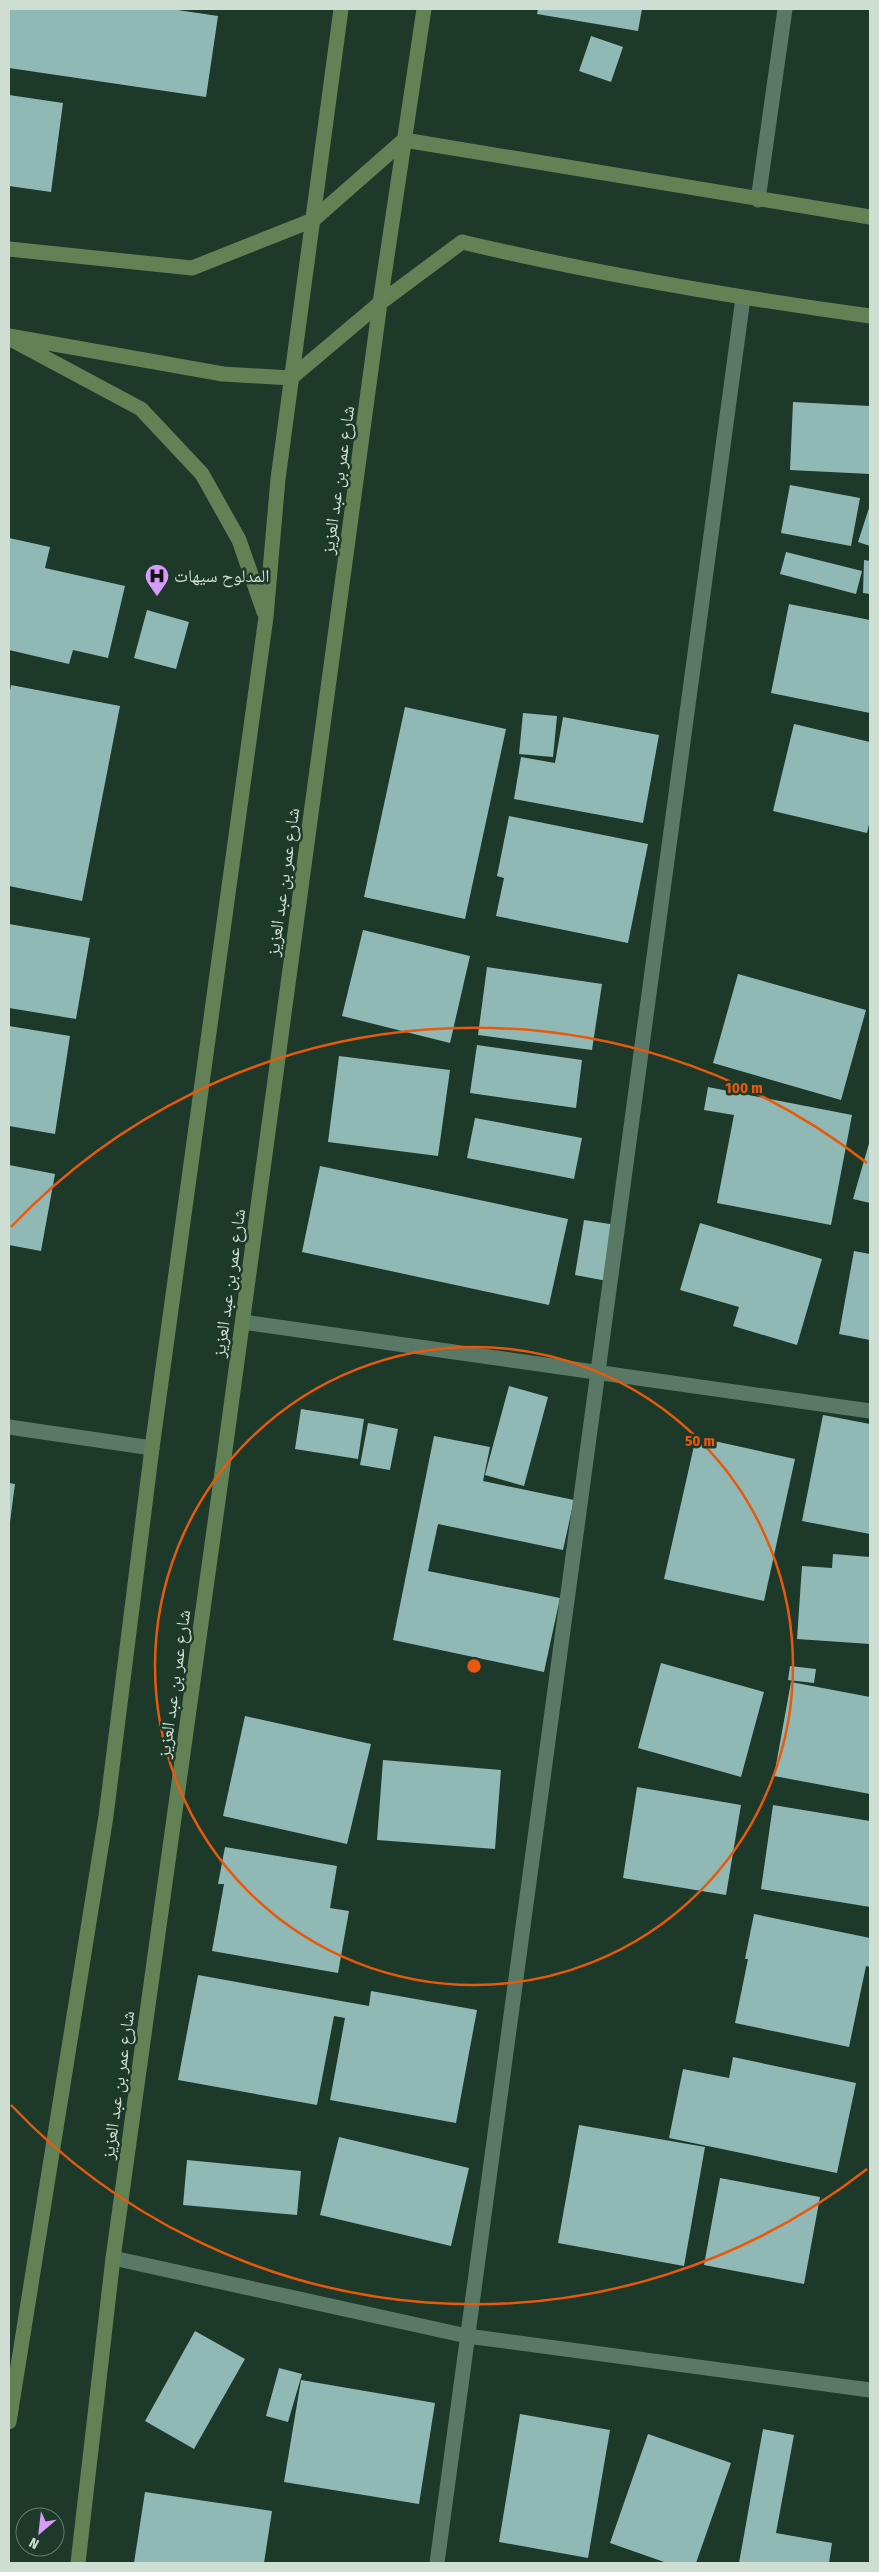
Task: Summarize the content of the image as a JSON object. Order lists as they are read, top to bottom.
{
  "streets": {
    "main road": ["شارع عمر بن عبد العزيز"]
  },
  "places": {
    "hospital": ["المدلوح سيهات"]
  },
  "north": "bottom left",
  "rings": ["100 m", "50 m"]
}
